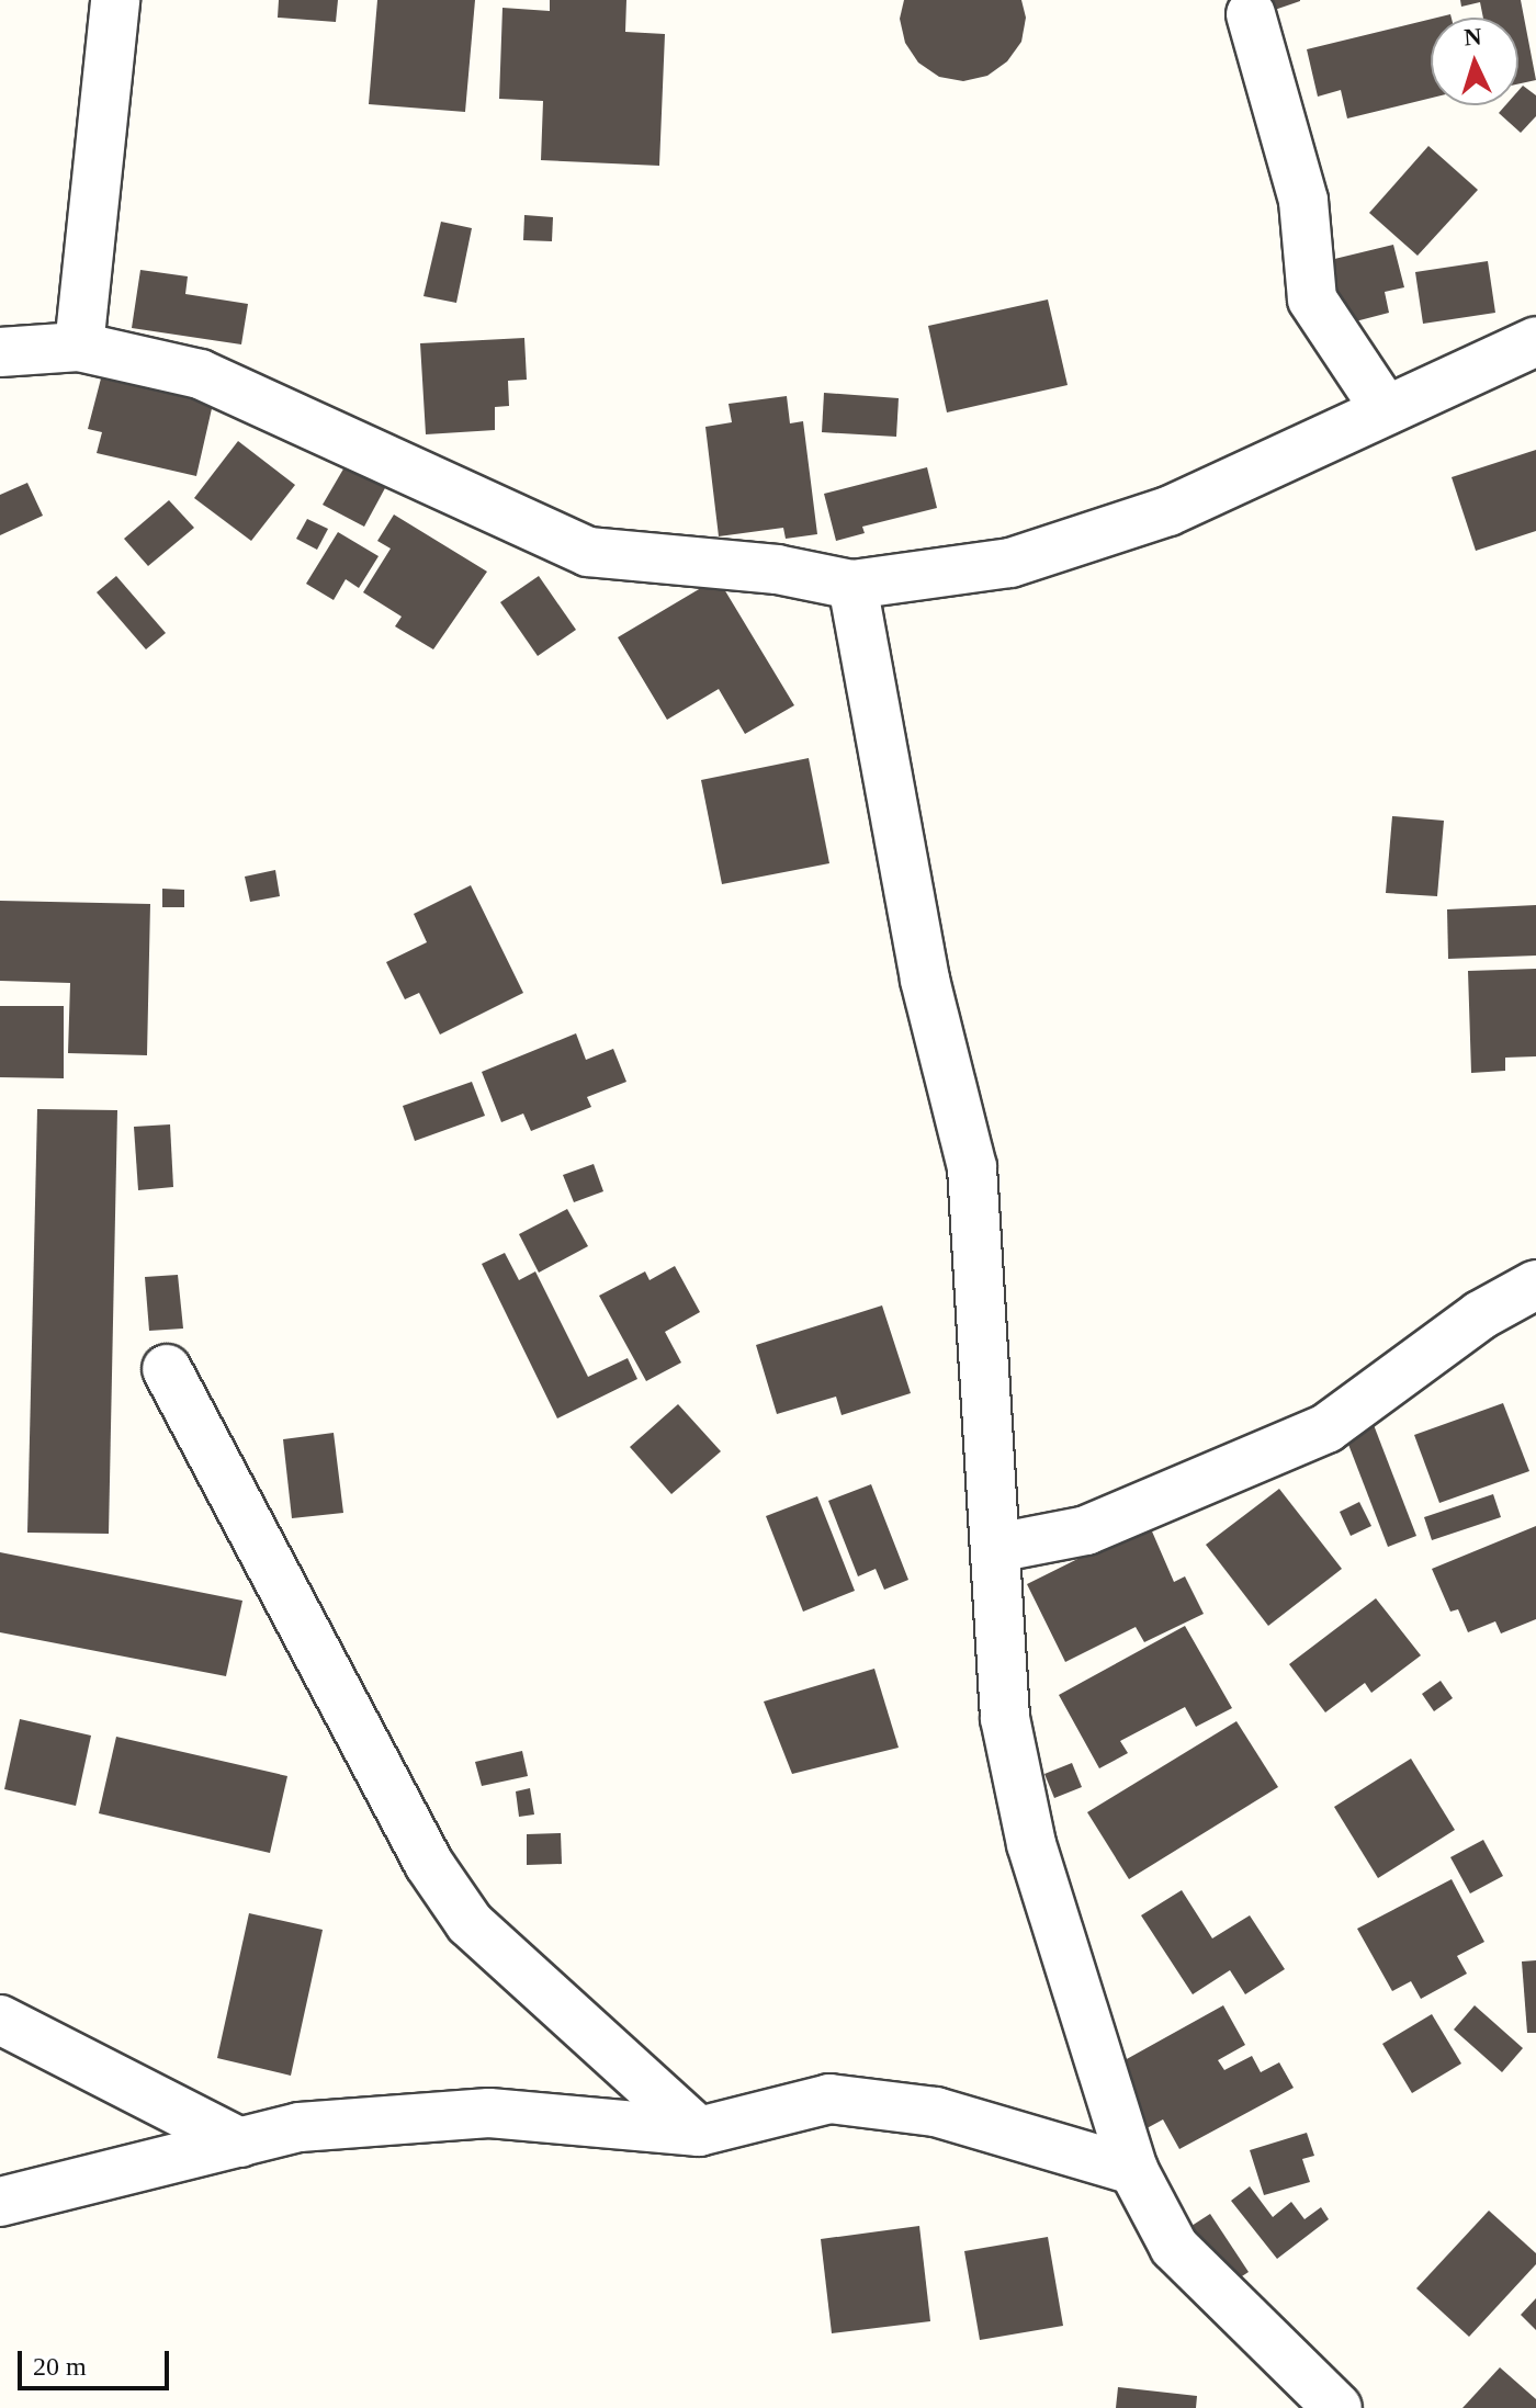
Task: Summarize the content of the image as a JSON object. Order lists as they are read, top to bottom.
{
  "scale_bar": "20 m",
  "north": "top"
}
